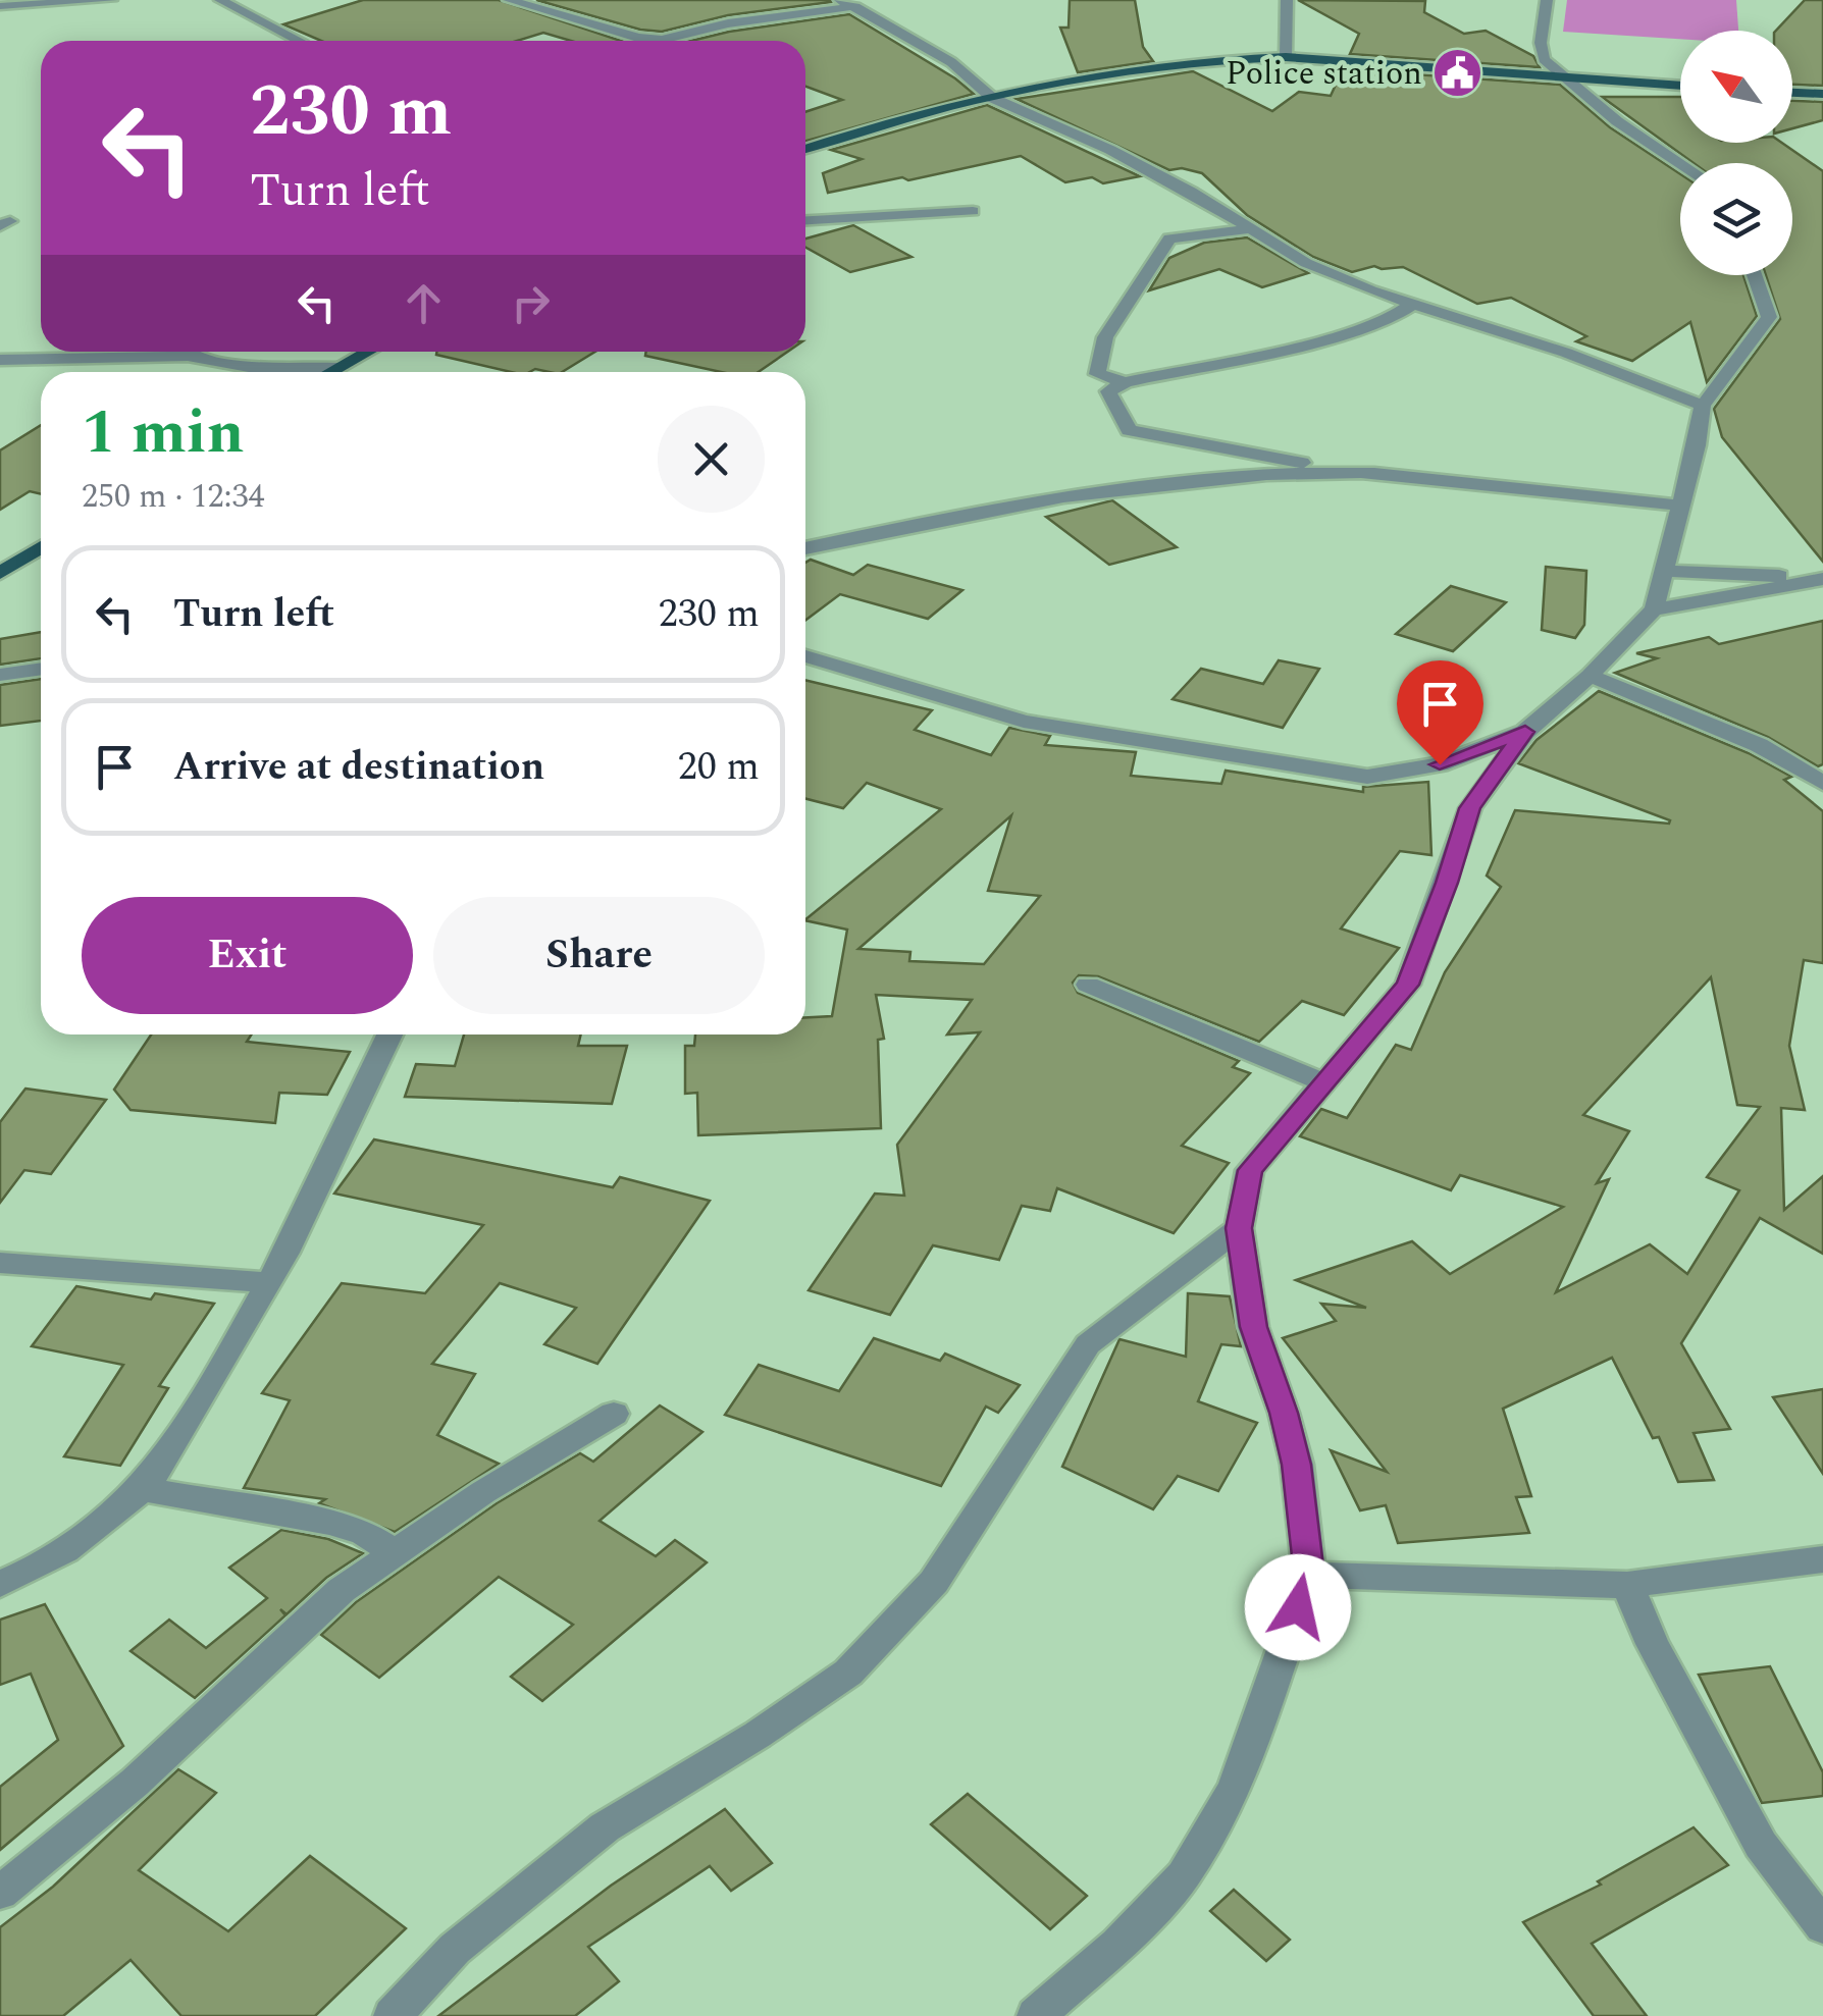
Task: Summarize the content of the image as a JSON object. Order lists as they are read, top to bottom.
{
  "places": {
    "public building": ["Police station"]
  },
  "north": "top left",
  "page": {
    "turn": ["230 m", "Turn left"],
    "heading": ["1 min", "250 m · 12:34"],
    "list": [
      {
        "name": "Turn left",
        "value": "230 m"
      },
      {
        "name": "Arrive at destination",
        "value": "20 m"
      }
    ],
    "buttons": ["Exit", "Share"]
  }
}
